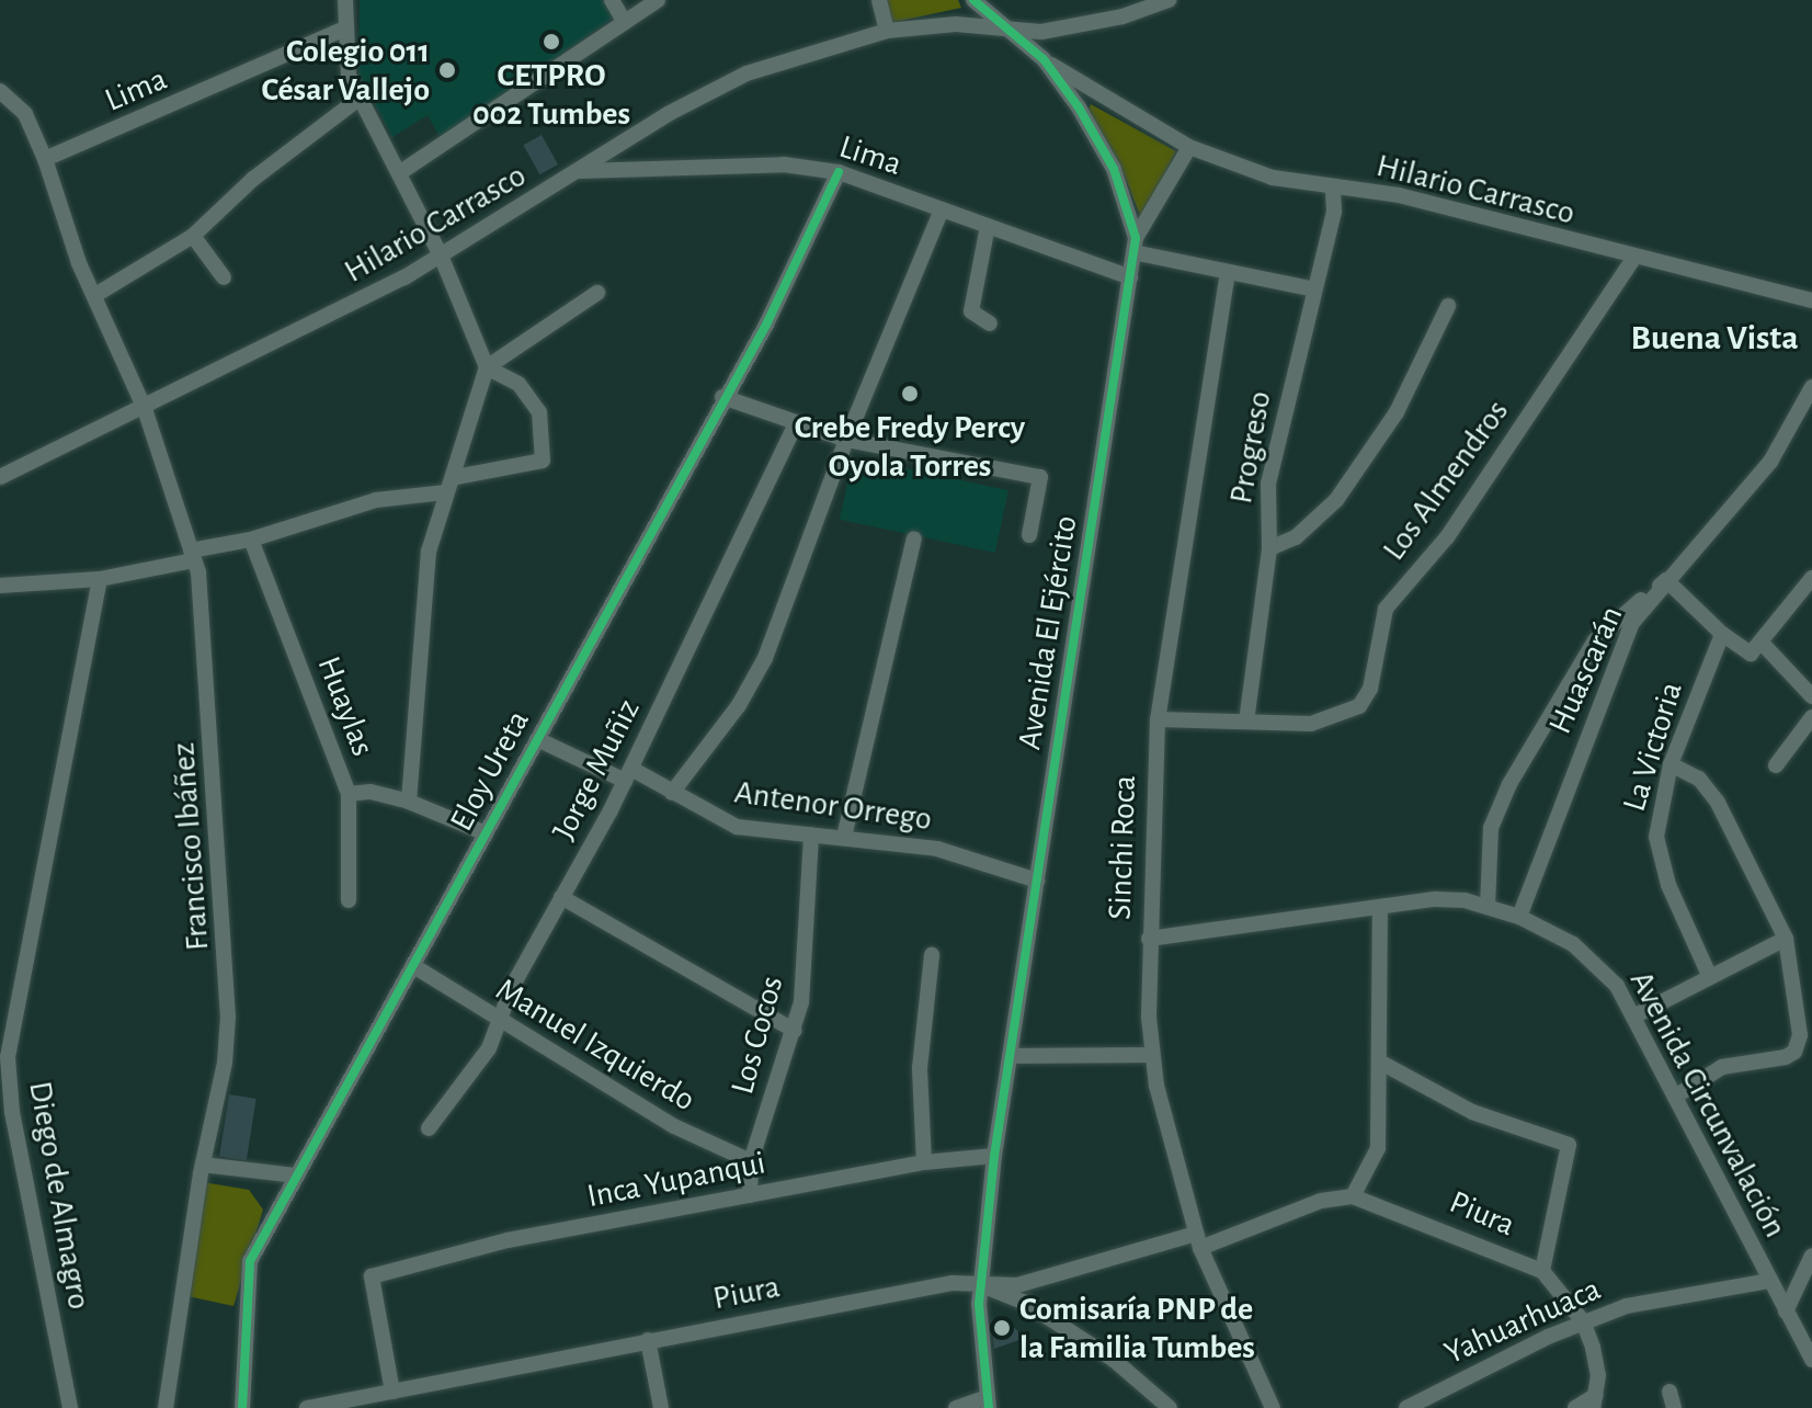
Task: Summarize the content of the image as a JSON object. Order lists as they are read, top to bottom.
{
  "streets": {
    "street": [
      "Lima",
      "Hilario Carrasco",
      "Progreso",
      "Los Almendros",
      "Avenida El Ejército",
      "Huascarán",
      "Huaylas",
      "La Victoria",
      "Jorge Muñiz",
      "Eloy Ureta",
      "Antenor Orrego",
      "Francisco Ibáñez",
      "Sinchi Roca",
      "Los Cocos",
      "Manuel Izquierdo",
      "Avenida Circunvalación",
      "Inca Yupanqui",
      "Diego de Almagro",
      "Piura",
      "Yahuarhuaca"
    ]
  },
  "crossings": [
    ["Lima", "Hilario Carrasco"],
    ["Lima", "Avenida El Ejército"],
    ["Lima", "Eloy Ureta"],
    ["Lima", "Francisco Ibáñez"],
    ["Hilario Carrasco", "Progreso"],
    ["Hilario Carrasco", "Los Almendros"],
    ["Hilario Carrasco", "Avenida El Ejército"],
    ["Hilario Carrasco", "Francisco Ibáñez"],
    ["Progreso", "Los Almendros"],
    ["Los Almendros", "Sinchi Roca"],
    ["Avenida El Ejército", "Antenor Orrego"],
    ["Avenida El Ejército", "Inca Yupanqui"],
    ["Avenida El Ejército", "Piura"],
    ["Huascarán", "Avenida Circunvalación"],
    ["Huaylas", "Eloy Ureta"],
    ["Jorge Muñiz", "Antenor Orrego"],
    ["Jorge Muñiz", "Manuel Izquierdo"],
    ["Eloy Ureta", "Antenor Orrego"],
    ["Eloy Ureta", "Manuel Izquierdo"],
    ["Antenor Orrego", "Los Cocos"],
    ["Sinchi Roca", "Avenida Circunvalación"],
    ["Sinchi Roca", "Piura"],
    ["Los Cocos", "Manuel Izquierdo"],
    ["Los Cocos", "Inca Yupanqui"],
    ["Avenida Circunvalación", "Yahuarhuaca"],
    ["Inca Yupanqui", "Piura"]
  ],
  "districts": ["Buena Vista"],
  "places": [
    "CETPRO 002 Tumbes",
    "Colegio 011 César Vallejo",
    "Crebe Fredy Percy Oyola Torres",
    "Comisaría PNP de la Familia Tumbes"
  ]
}
